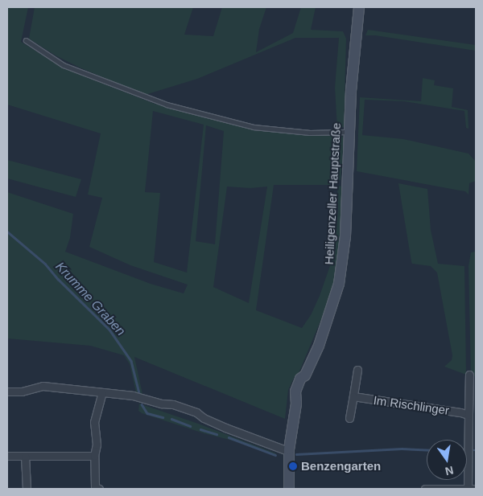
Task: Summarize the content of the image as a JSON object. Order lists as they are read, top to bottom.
{
  "streets": {
    "street": ["Heiligenzeller Hauptstraße", "Im Rischlinger"]
  },
  "water": ["Krumme Graben"],
  "places": ["Benzengarten"],
  "north": "bottom"
}
